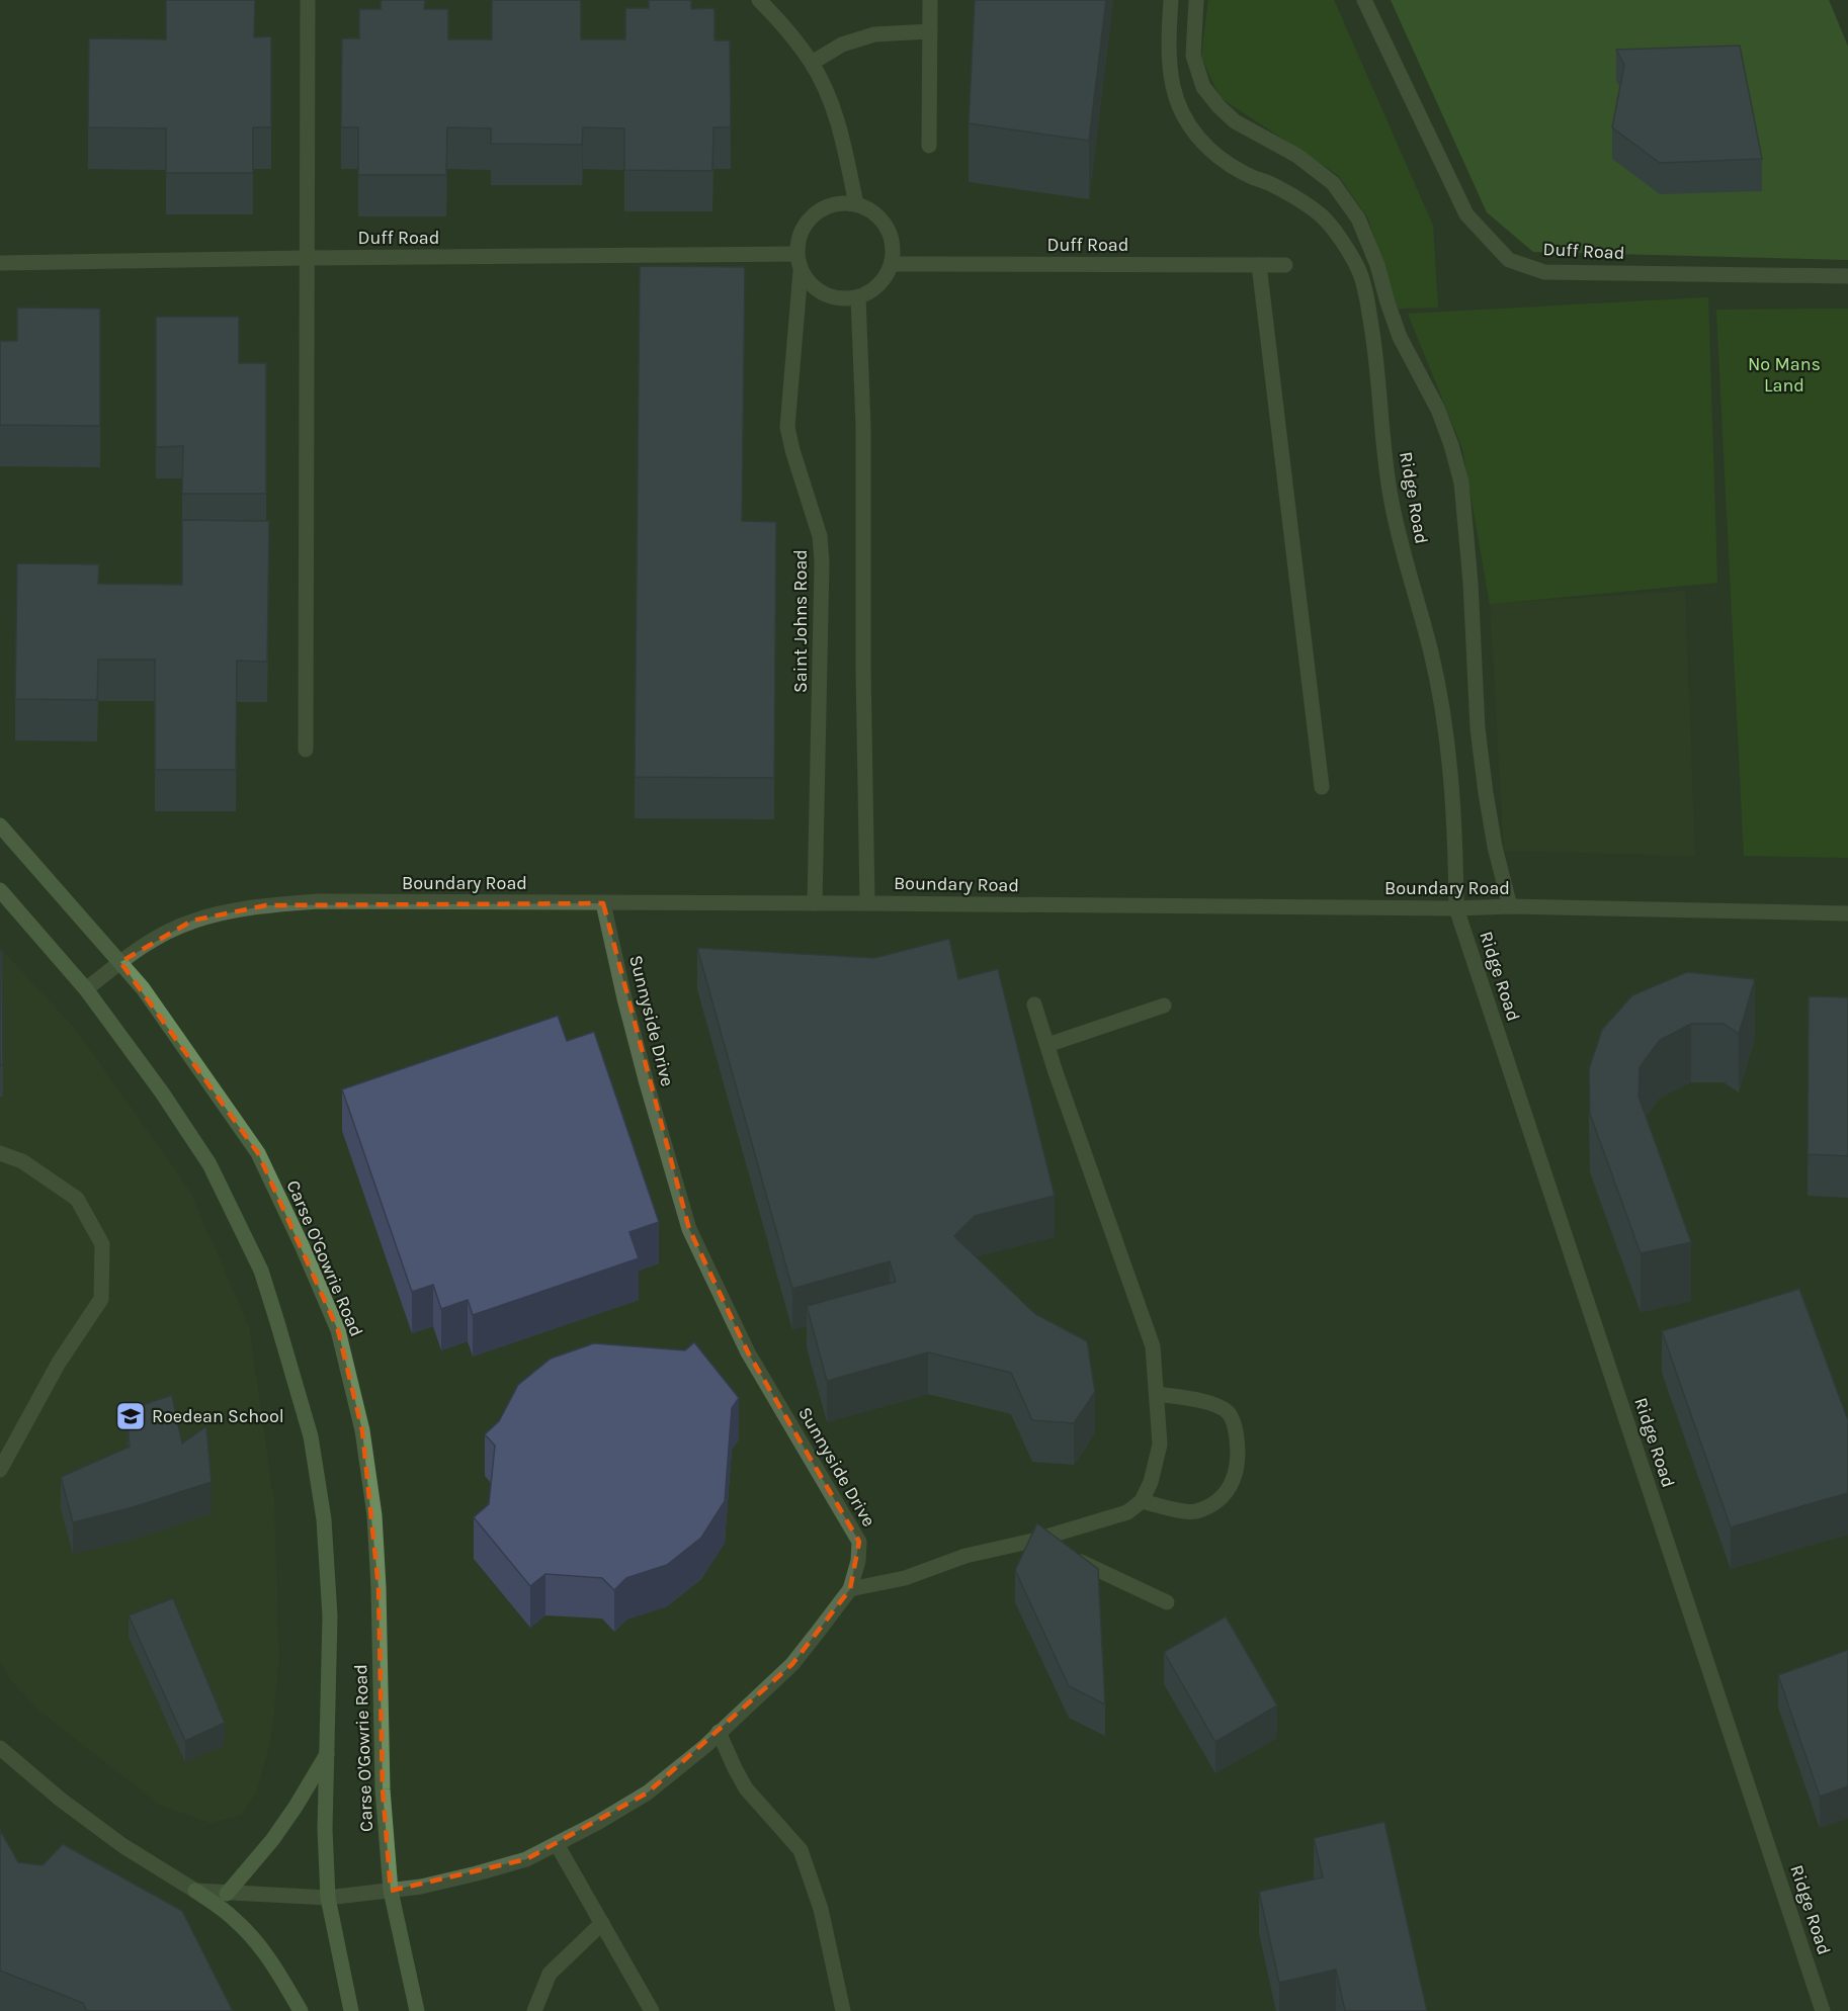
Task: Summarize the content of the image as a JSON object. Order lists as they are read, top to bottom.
{
  "streets": {
    "main road": ["Carse O'Gowrie Road"],
    "street": [
      "Duff Road",
      "Ridge Road",
      "Saint Johns Road",
      "Boundary Road",
      "Sunnyside Drive"
    ]
  },
  "crossings": [
    ["Duff Road", "Saint Johns Road"],
    ["Ridge Road", "Boundary Road"],
    ["Saint Johns Road", "Boundary Road"],
    ["Boundary Road", "Sunnyside Drive"],
    ["Boundary Road", "Carse O'Gowrie Road"],
    ["Sunnyside Drive", "Carse O'Gowrie Road"]
  ],
  "parks": ["No Mans Land"],
  "places": {
    "school or university": ["Roedean School"]
  }
}
